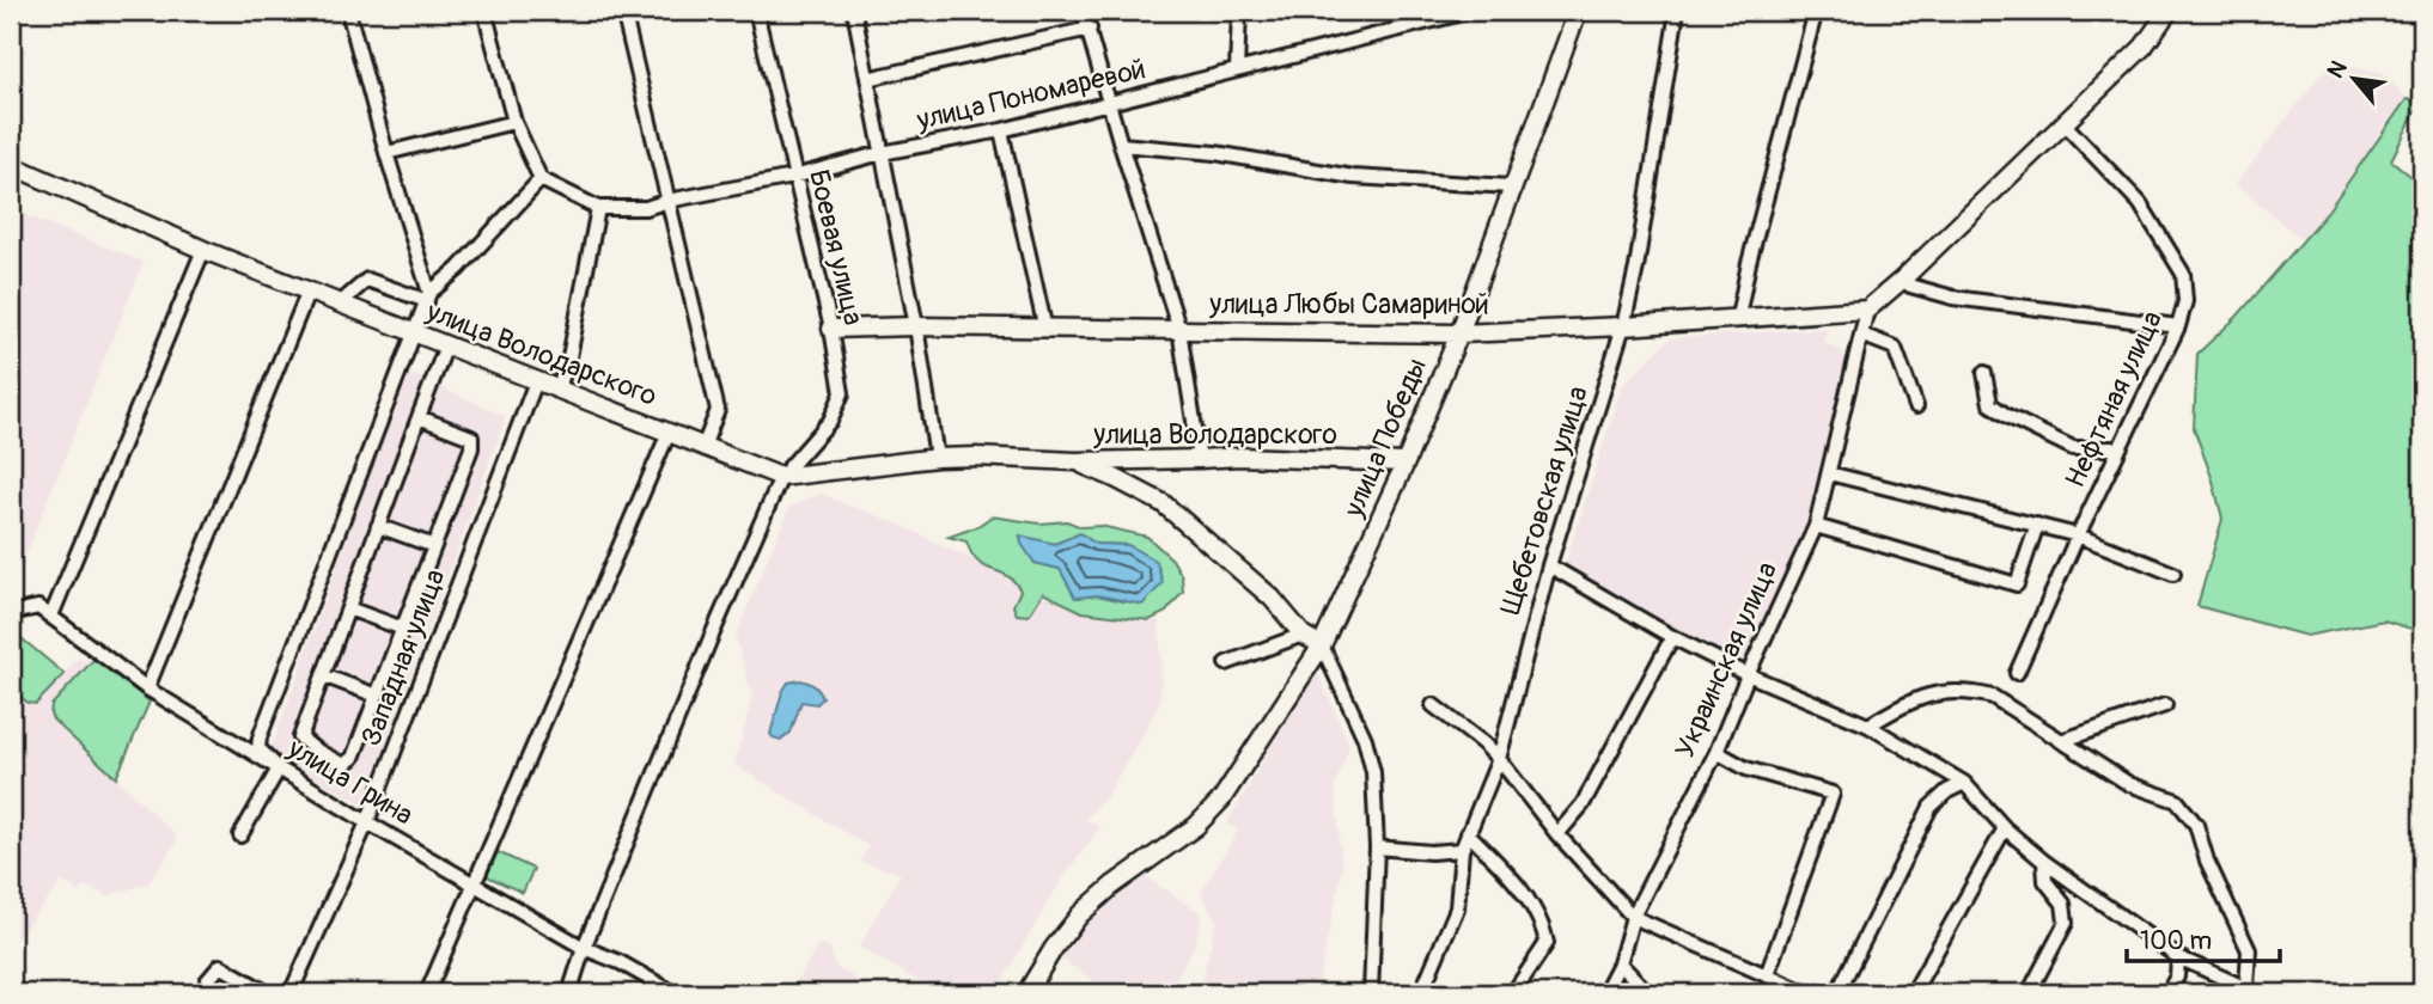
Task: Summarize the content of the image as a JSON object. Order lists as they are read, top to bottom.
{
  "streets": {
    "main road": ["улица Любы Самариной", "улица Володарского", "улица Победы"],
    "street": [
      "улица Пономаревой",
      "Боевая улица",
      "Нефтяная улица",
      "Щебетовская улица",
      "Западная улица",
      "Украинская улица",
      "улица Грина"
    ]
  },
  "crossings": [
    ["улица Пономаревой", "Боевая улица"],
    ["Боевая улица", "улица Любы Самариной"],
    ["Боевая улица", "улица Володарского"],
    ["Боевая улица", "улица Грина"],
    ["улица Любы Самариной", "улица Победы"],
    ["улица Любы Самариной", "Щебетовская улица"],
    ["улица Любы Самариной", "Украинская улица"],
    ["улица Володарского", "улица Победы"],
    ["улица Володарского", "Западная улица"],
    ["Западная улица", "улица Грина"]
  ],
  "scale_bar": "100 m",
  "north": "top left"
}
